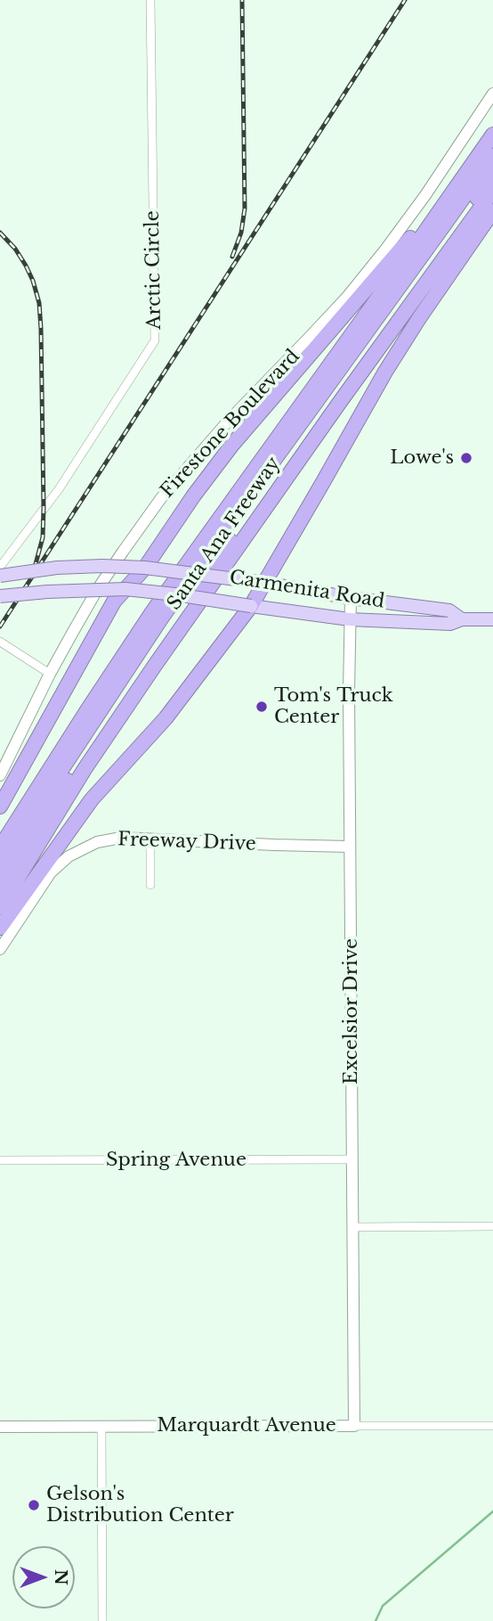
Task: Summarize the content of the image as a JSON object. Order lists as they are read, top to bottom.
{
  "streets": {
    "highway": ["Santa Ana Freeway"],
    "main road": ["Carmenita Road"],
    "street": [
      "Arctic Circle",
      "Firestone Boulevard",
      "Freeway Drive",
      "Excelsior Drive",
      "Spring Avenue",
      "Marquardt Avenue"
    ]
  },
  "crossings": [
    ["Carmenita Road", "Excelsior Drive"],
    ["Freeway Drive", "Excelsior Drive"],
    ["Excelsior Drive", "Spring Avenue"],
    ["Excelsior Drive", "Marquardt Avenue"]
  ],
  "places": ["Lowe's", "Tom's Truck Center", "Gelson's Distribution Center"],
  "north": "right"
}
